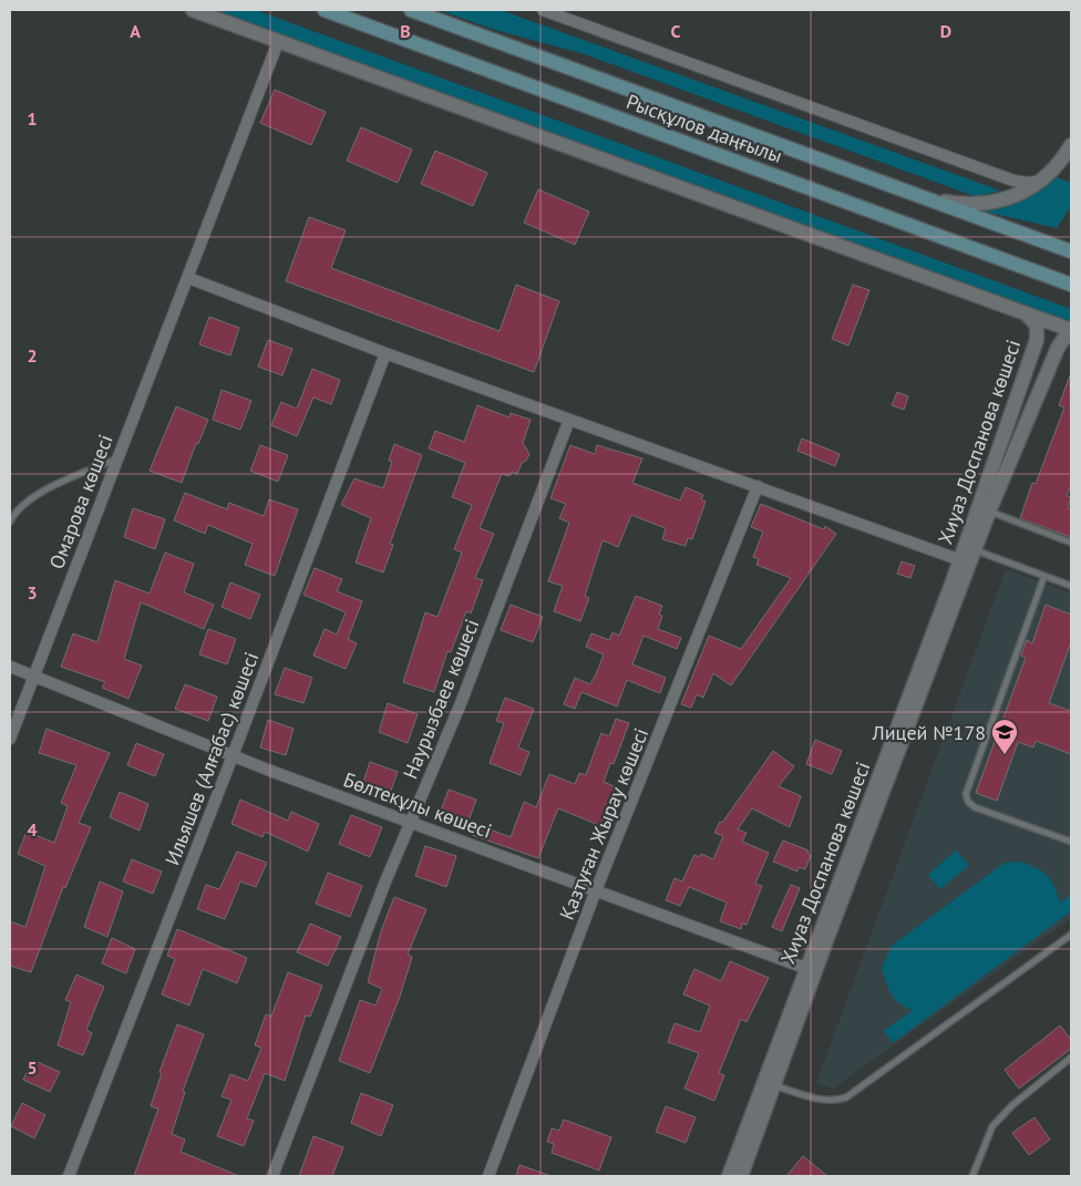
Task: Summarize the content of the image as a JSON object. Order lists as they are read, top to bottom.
{
  "streets": {
    "main road": ["Рысқұлов даңғылы"],
    "street": [
      "Хиуаз Доспанова көшесі",
      "Омарова көшесі",
      "Наурызбаев көшесі",
      "Ильяшев (Алғабас) көшесі",
      "Бөлтекұлы көшесі",
      "Қазтуған Жырау көшесі"
    ]
  },
  "crossings": [
    ["Хиуаз Доспанова көшесі", "Бөлтекұлы көшесі"],
    ["Омарова көшесі", "Бөлтекұлы көшесі"],
    ["Наурызбаев көшесі", "Бөлтекұлы көшесі"],
    ["Ильяшев (Алғабас) көшесі", "Бөлтекұлы көшесі"],
    ["Бөлтекұлы көшесі", "Қазтуған Жырау көшесі"]
  ],
  "places": {
    "school or university": ["Лицей №178"]
  },
  "grid": {
    "columns": [
      "A",
      "B",
      "C",
      "D"
    ],
    "rows": [
      "1",
      "2",
      "3",
      "4",
      "5"
    ]
  }
}
